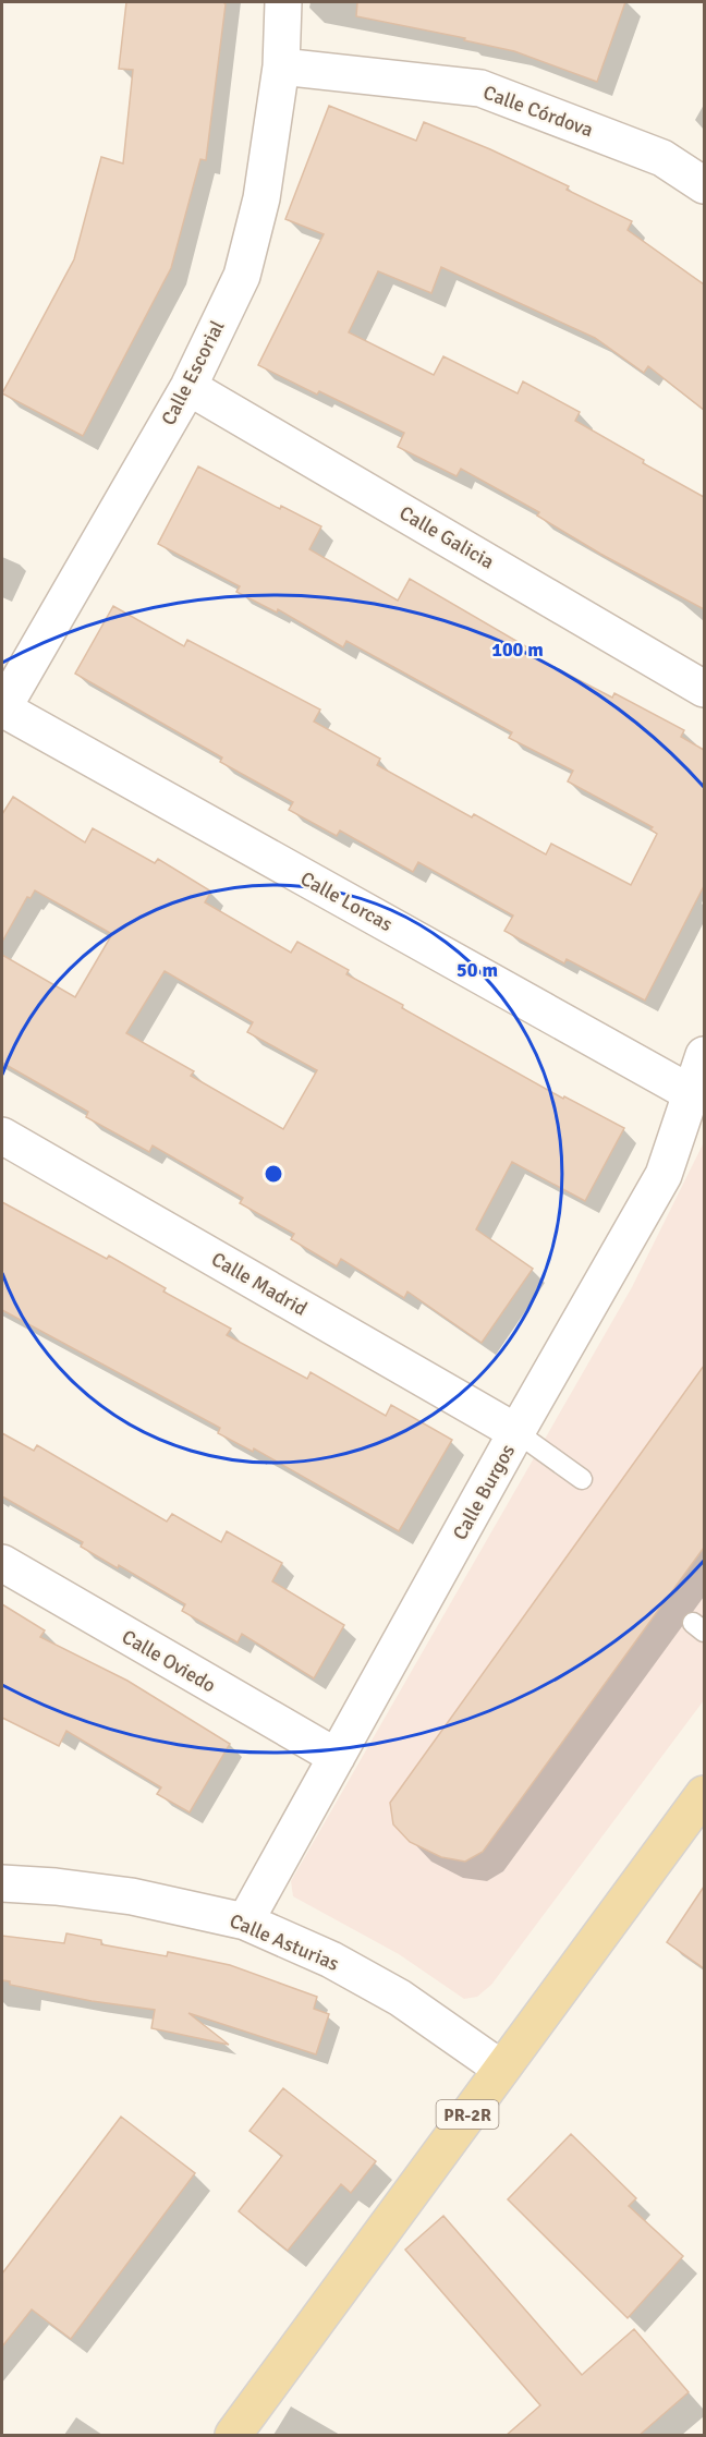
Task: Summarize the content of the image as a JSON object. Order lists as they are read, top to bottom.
{
  "streets": {
    "main road": ["PR-2R"],
    "street": [
      "Calle Córdova",
      "Calle Escorial",
      "Calle Galicia",
      "Calle Lorcas",
      "Calle Madrid",
      "Calle Burgos",
      "Calle Oviedo",
      "Calle Asturias"
    ]
  },
  "crossings": [
    ["Calle Córdova", "Calle Escorial"],
    ["Calle Escorial", "Calle Galicia"],
    ["Calle Escorial", "Calle Lorcas"],
    ["Calle Lorcas", "Calle Burgos"],
    ["Calle Madrid", "Calle Burgos"],
    ["Calle Burgos", "Calle Oviedo"],
    ["Calle Burgos", "Calle Asturias"],
    ["Calle Asturias", "PR-2R"]
  ],
  "rings": ["100 m", "50 m"]
}
